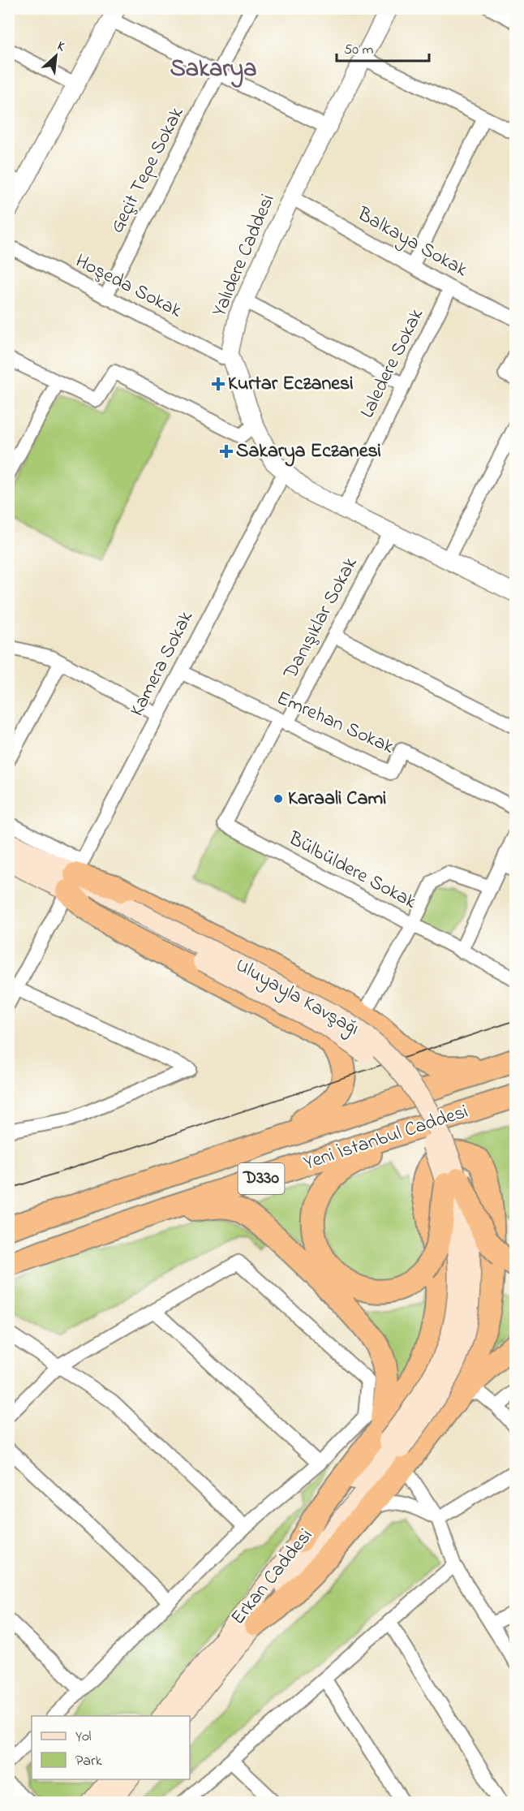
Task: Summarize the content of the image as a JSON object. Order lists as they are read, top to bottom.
{
  "streets": {
    "highway": ["Yeni İstanbul Caddesi", "D330"],
    "main road": ["Uluyayla Kavşağı", "Erkan Caddesi"],
    "street": [
      "Geçit Tepe Sokak",
      "Balkaya Sokak",
      "Yalıdere Caddesi",
      "Hoşeda Sokak",
      "Laledere Sokak",
      "Danışıklar Sokak",
      "Kamera Sokak",
      "Emrehan Sokak",
      "Bülbüldere Sokak"
    ]
  },
  "crossings": [
    ["Geçit Tepe Sokak", "Hoşeda Sokak"],
    ["Balkaya Sokak", "Yalıdere Caddesi"],
    ["Balkaya Sokak", "Laledere Sokak"],
    ["Yalıdere Caddesi", "Hoşeda Sokak"],
    ["Danışıklar Sokak", "Emrehan Sokak"],
    ["Danışıklar Sokak", "Bülbüldere Sokak"],
    ["Kamera Sokak", "Emrehan Sokak"],
    ["Kamera Sokak", "Uluyayla Kavşağı"],
    ["Uluyayla Kavşağı", "Erkan Caddesi"]
  ],
  "districts": ["Sakarya"],
  "places": {
    "health": ["Kurtar Eczanesi", "Sakarya Eczanesi"],
    "other": ["Karaali Cami"]
  },
  "legend": ["Yol", "Park"],
  "scale_bar": "50 m",
  "north": "top right"
}
